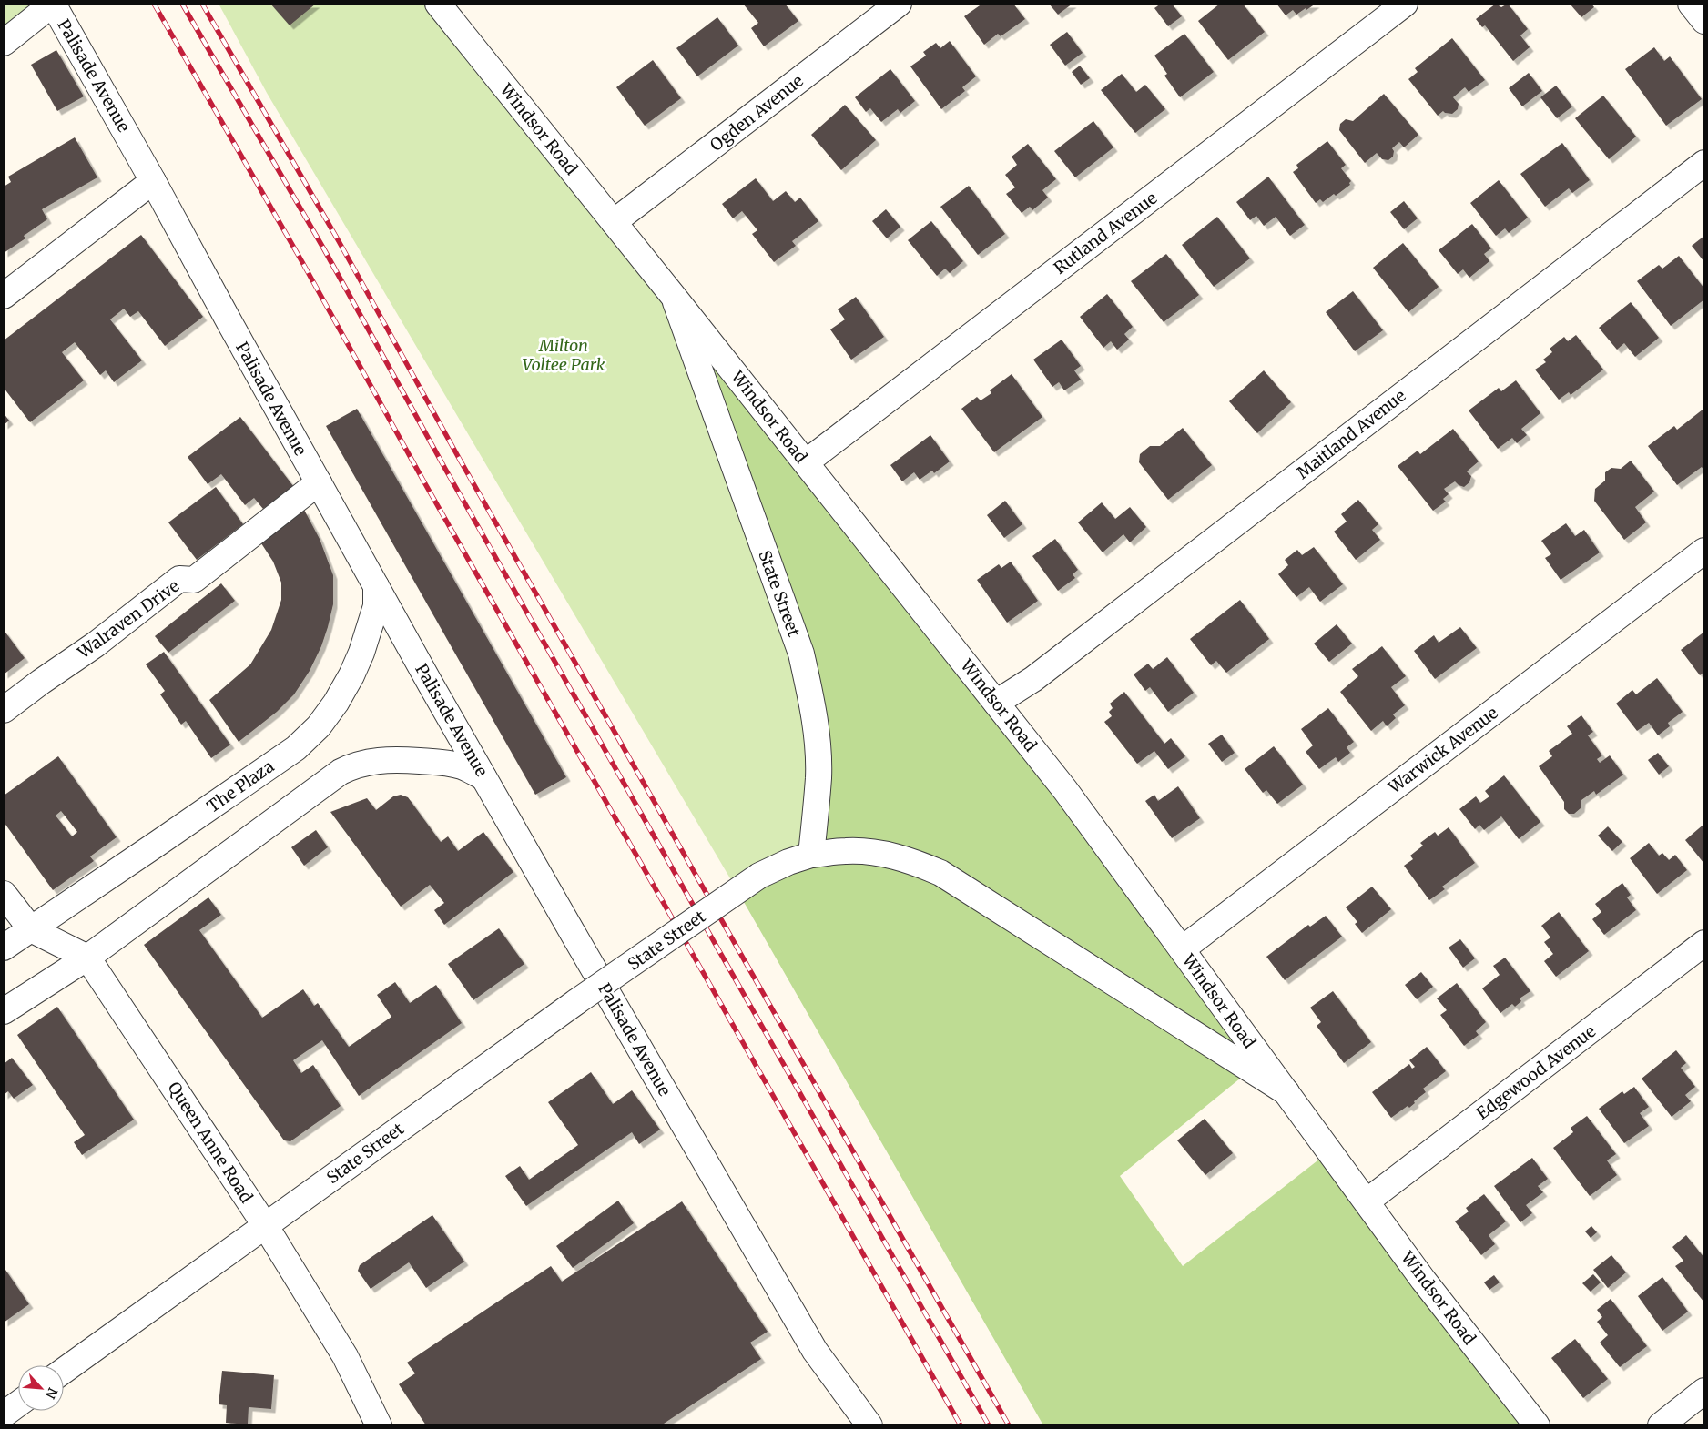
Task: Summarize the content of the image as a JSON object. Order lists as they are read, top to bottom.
{
  "streets": {
    "street": [
      "Palisade Avenue",
      "Ogden Avenue",
      "Windsor Road",
      "Rutland Avenue",
      "Maitland Avenue",
      "State Street",
      "Walraven Drive",
      "Warwick Avenue",
      "The Plaza",
      "Edgewood Avenue",
      "Queen Anne Road"
    ]
  },
  "crossings": [
    ["Palisade Avenue", "Walraven Drive"],
    ["Palisade Avenue", "The Plaza"],
    ["Ogden Avenue", "Windsor Road"],
    ["Windsor Road", "Rutland Avenue"],
    ["Windsor Road", "Maitland Avenue"],
    ["Windsor Road", "State Street"],
    ["Windsor Road", "Warwick Avenue"],
    ["Windsor Road", "Edgewood Avenue"],
    ["State Street", "Queen Anne Road"],
    ["The Plaza", "Queen Anne Road"]
  ],
  "parks": ["Milton Voltee Park"],
  "north": "bottom right"
}
